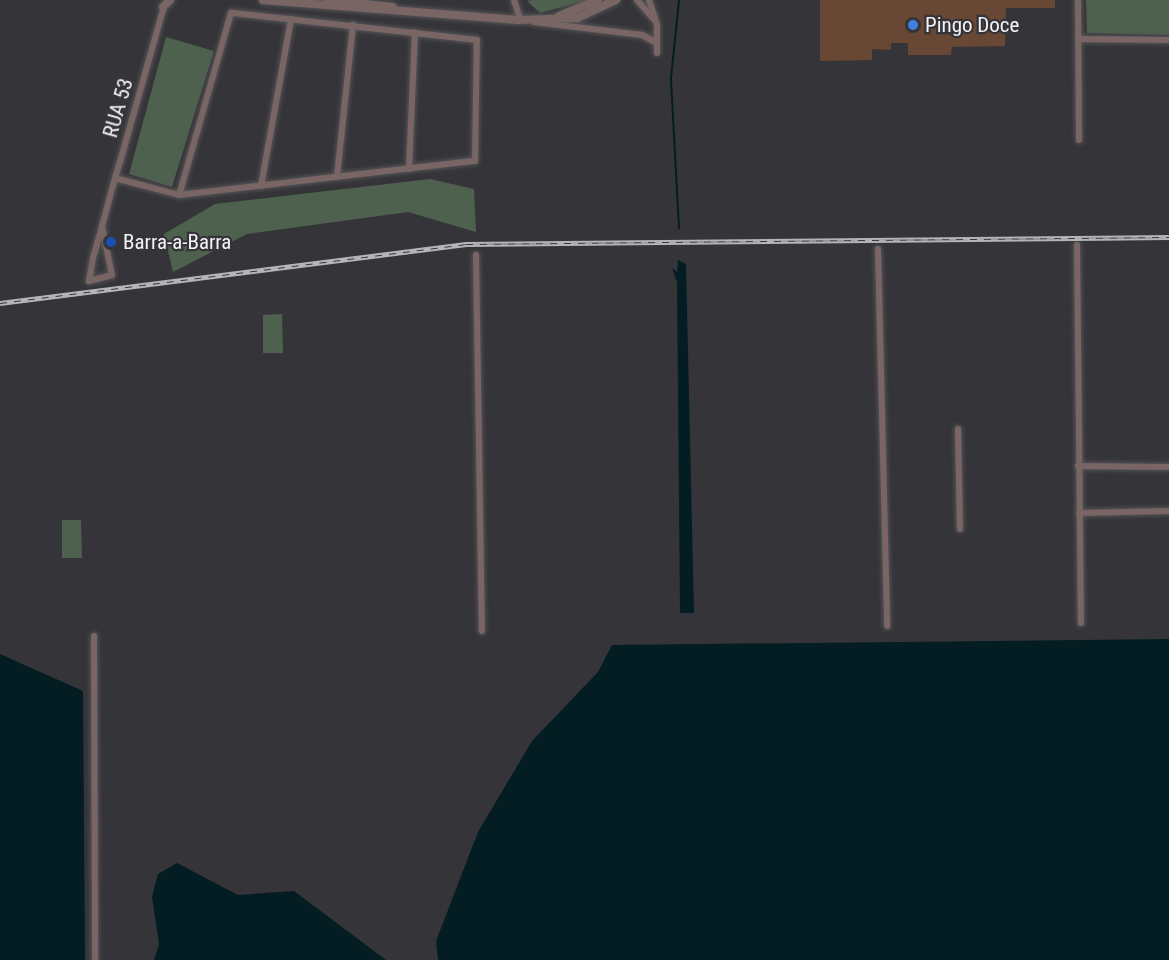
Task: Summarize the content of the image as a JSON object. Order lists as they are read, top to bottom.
{
  "streets": {
    "street": ["RUA 53"]
  },
  "places": ["Pingo Doce", "Barra-a-Barra"]
}
